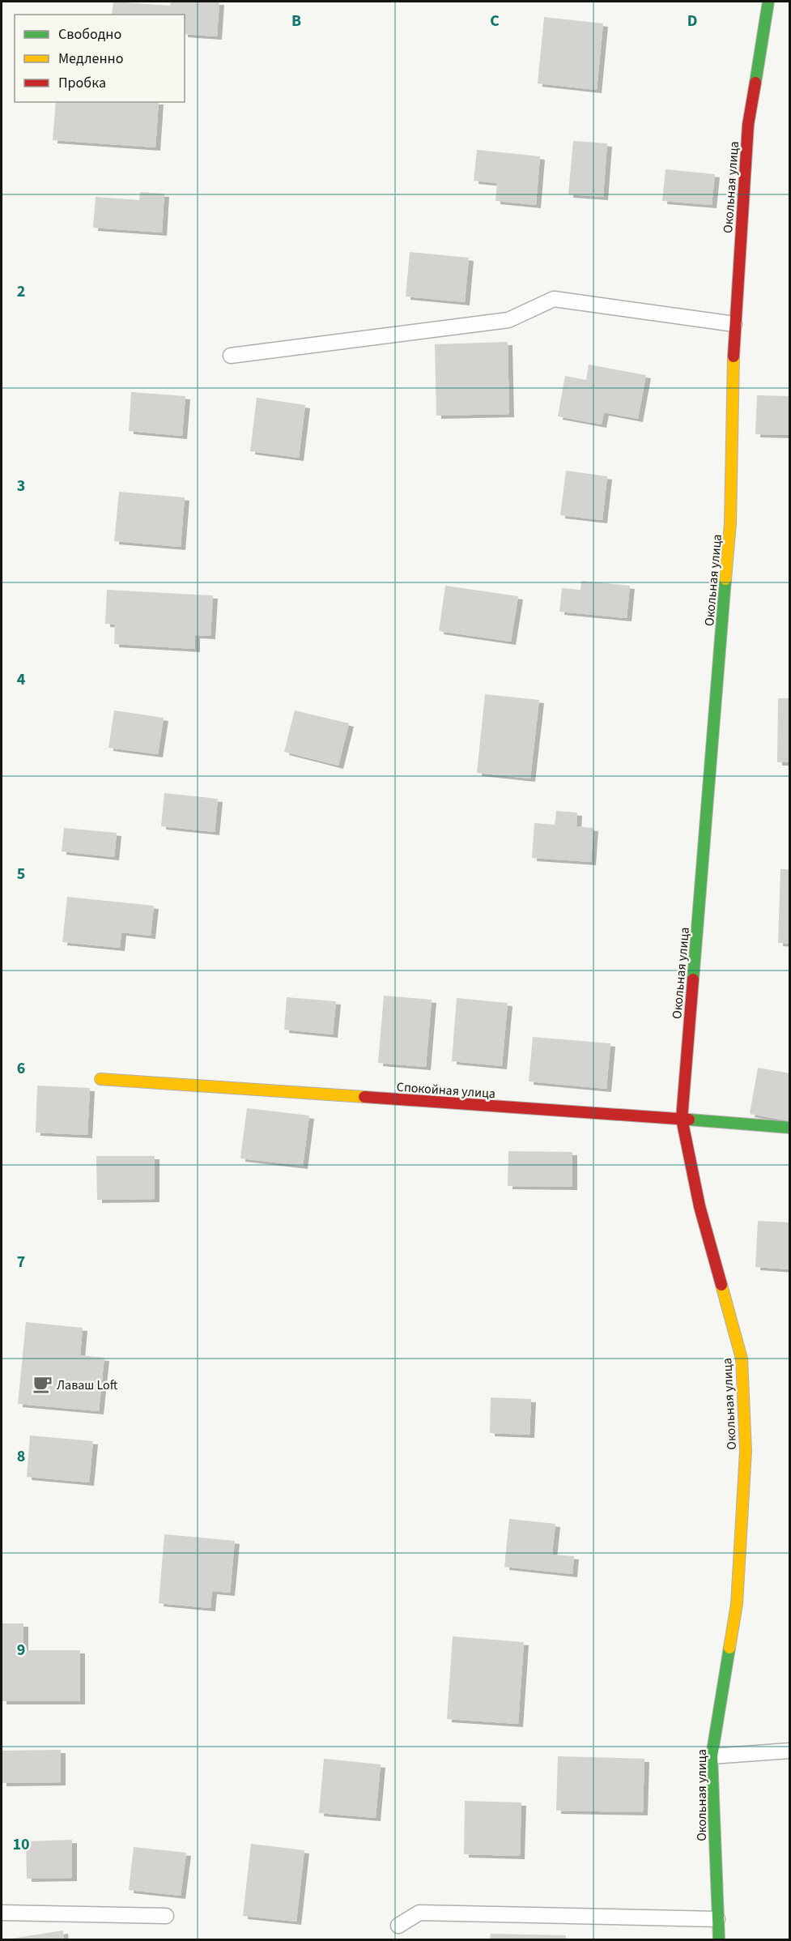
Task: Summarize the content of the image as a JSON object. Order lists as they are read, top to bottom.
{
  "streets": {
    "street": ["Окольная улица", "Спокойная улица"]
  },
  "crossings": [
    ["Окольная улица", "Спокойная улица"]
  ],
  "places": {
    "cafe": ["Лаваш Loft"]
  },
  "legend": ["Свободно", "Медленно", "Пробка"],
  "grid": {
    "columns": ["B", "C", "D"],
    "rows": [
      "2",
      "3",
      "4",
      "5",
      "6",
      "7",
      "8",
      "9",
      "10"
    ]
  }
}
